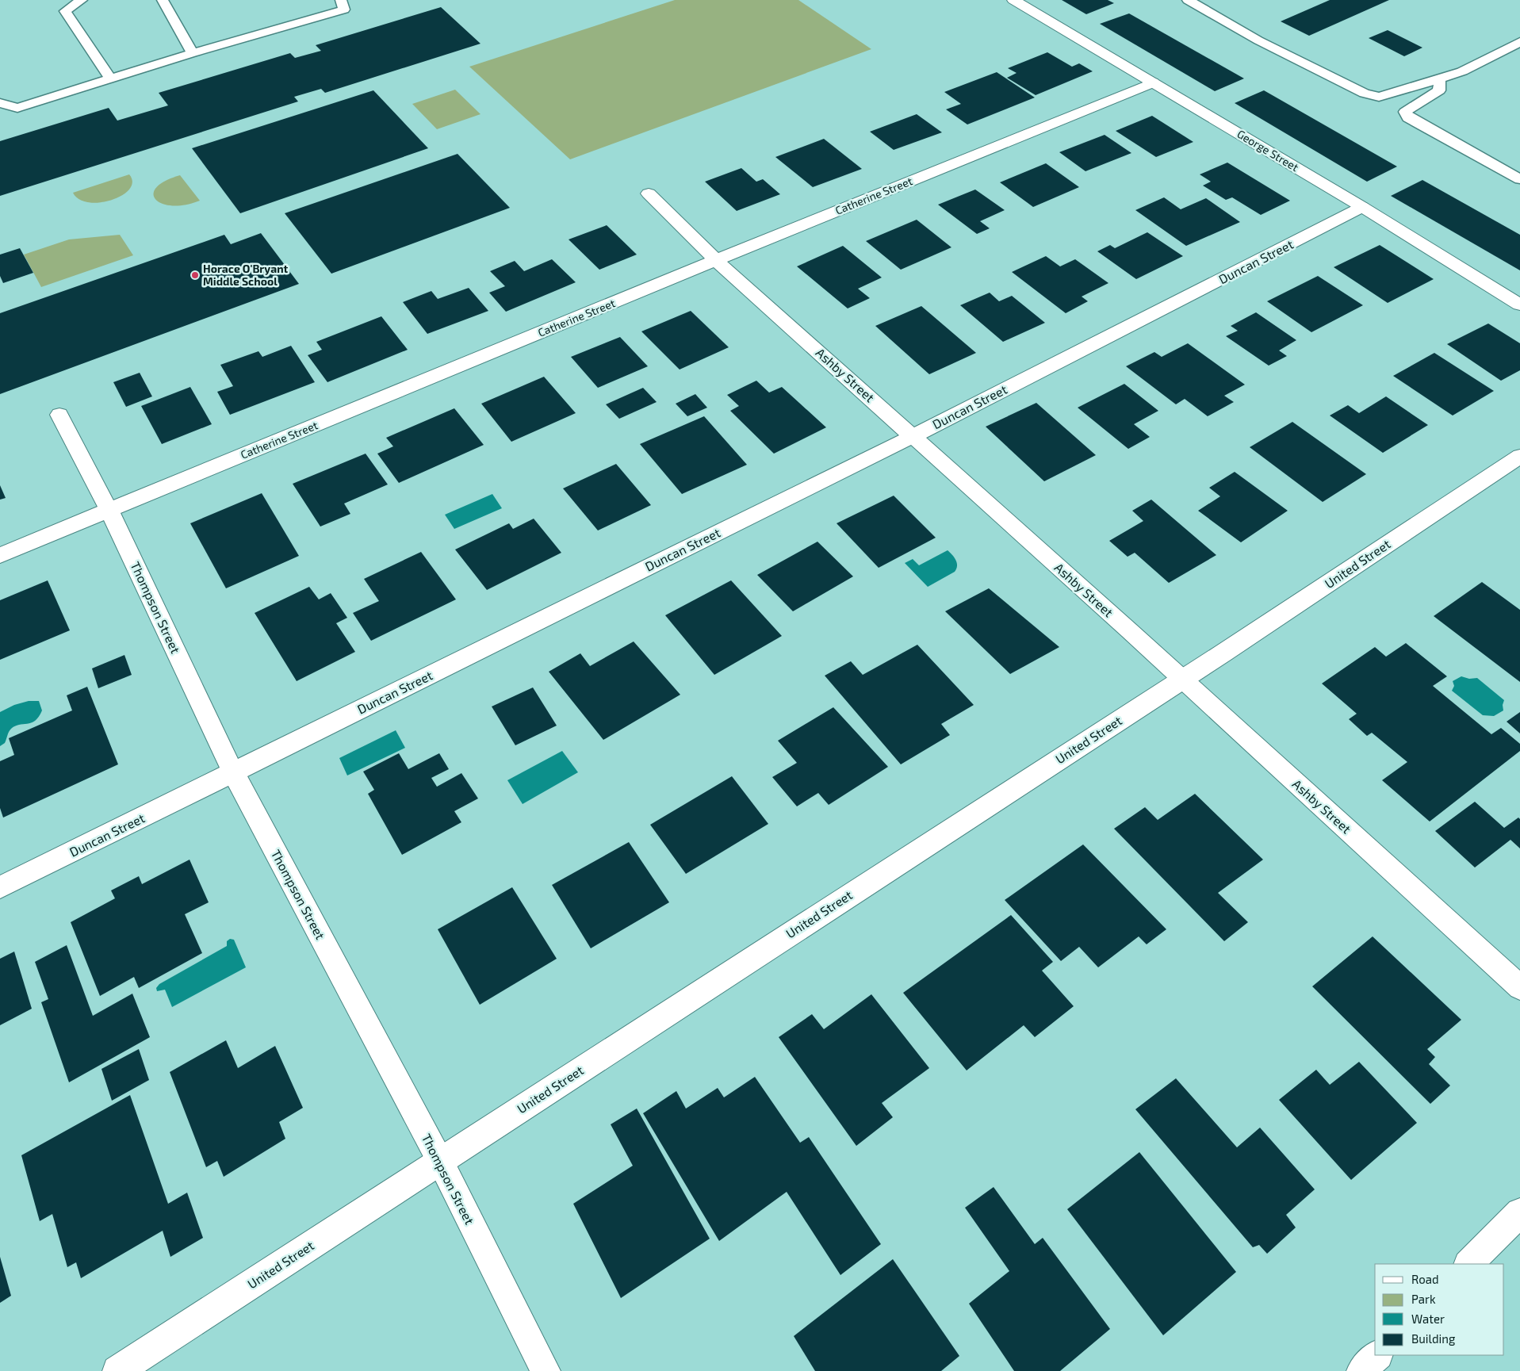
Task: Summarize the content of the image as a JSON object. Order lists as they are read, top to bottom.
{
  "streets": {
    "street": [
      "George Street",
      "Catherine Street",
      "Duncan Street",
      "Ashby Street",
      "United Street",
      "Thompson Street"
    ]
  },
  "crossings": [
    ["George Street", "Catherine Street"],
    ["George Street", "Duncan Street"],
    ["Catherine Street", "Ashby Street"],
    ["Catherine Street", "Thompson Street"],
    ["Duncan Street", "Ashby Street"],
    ["Duncan Street", "Thompson Street"],
    ["Ashby Street", "United Street"],
    ["United Street", "Thompson Street"]
  ],
  "places": ["Horace O'Bryant Middle School"],
  "legend": [
    "Road",
    "Park",
    "Water",
    "Building"
  ]
}
